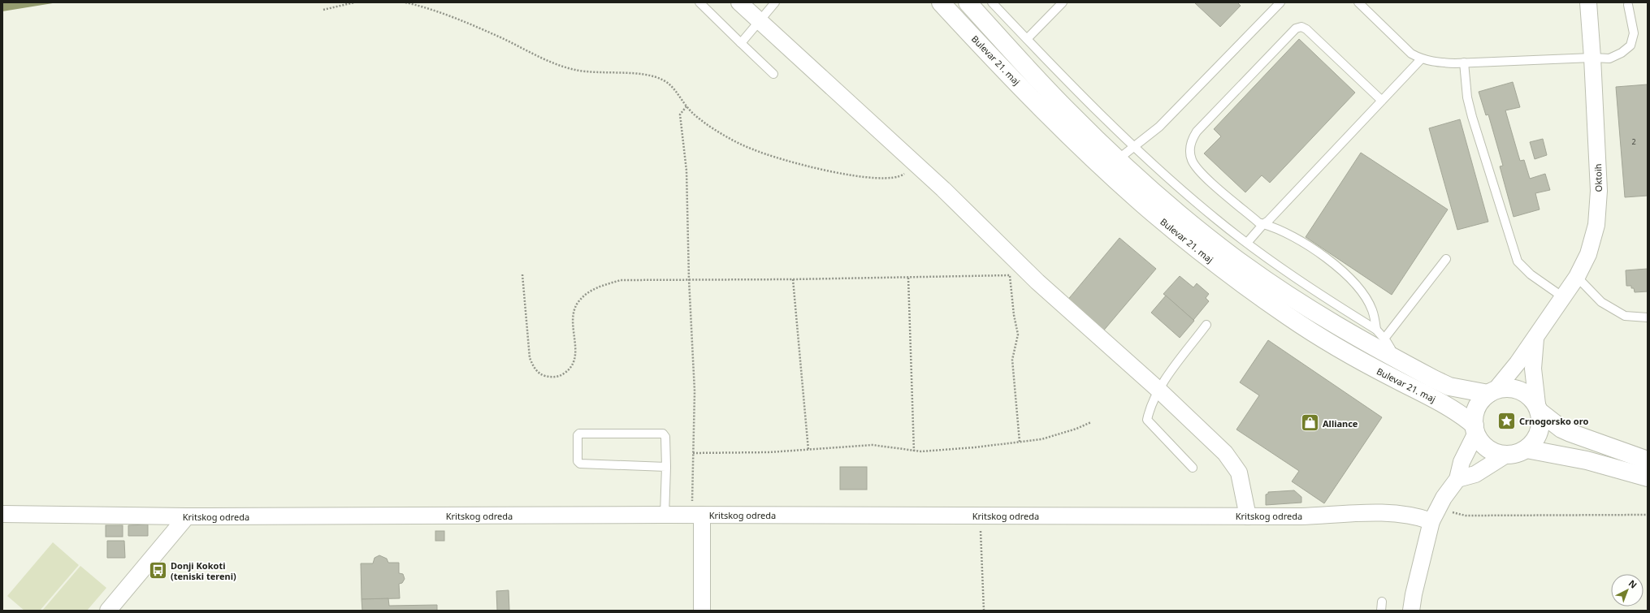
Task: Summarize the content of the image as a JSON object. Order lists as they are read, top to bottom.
{
  "streets": {
    "main road": ["Bulevar 21. maj"],
    "street": ["Oktoih", "Kritskog odreda"]
  },
  "crossings": [
    ["Bulevar 21. maj", "Oktoih"]
  ],
  "places": {
    "place": ["Crnogorsko oro"],
    "shop": ["Alliance"],
    "bus stop": ["Donji Kokoti (teniski tereni)"]
  },
  "house_numbers": ["2"],
  "north": "top right"
}
